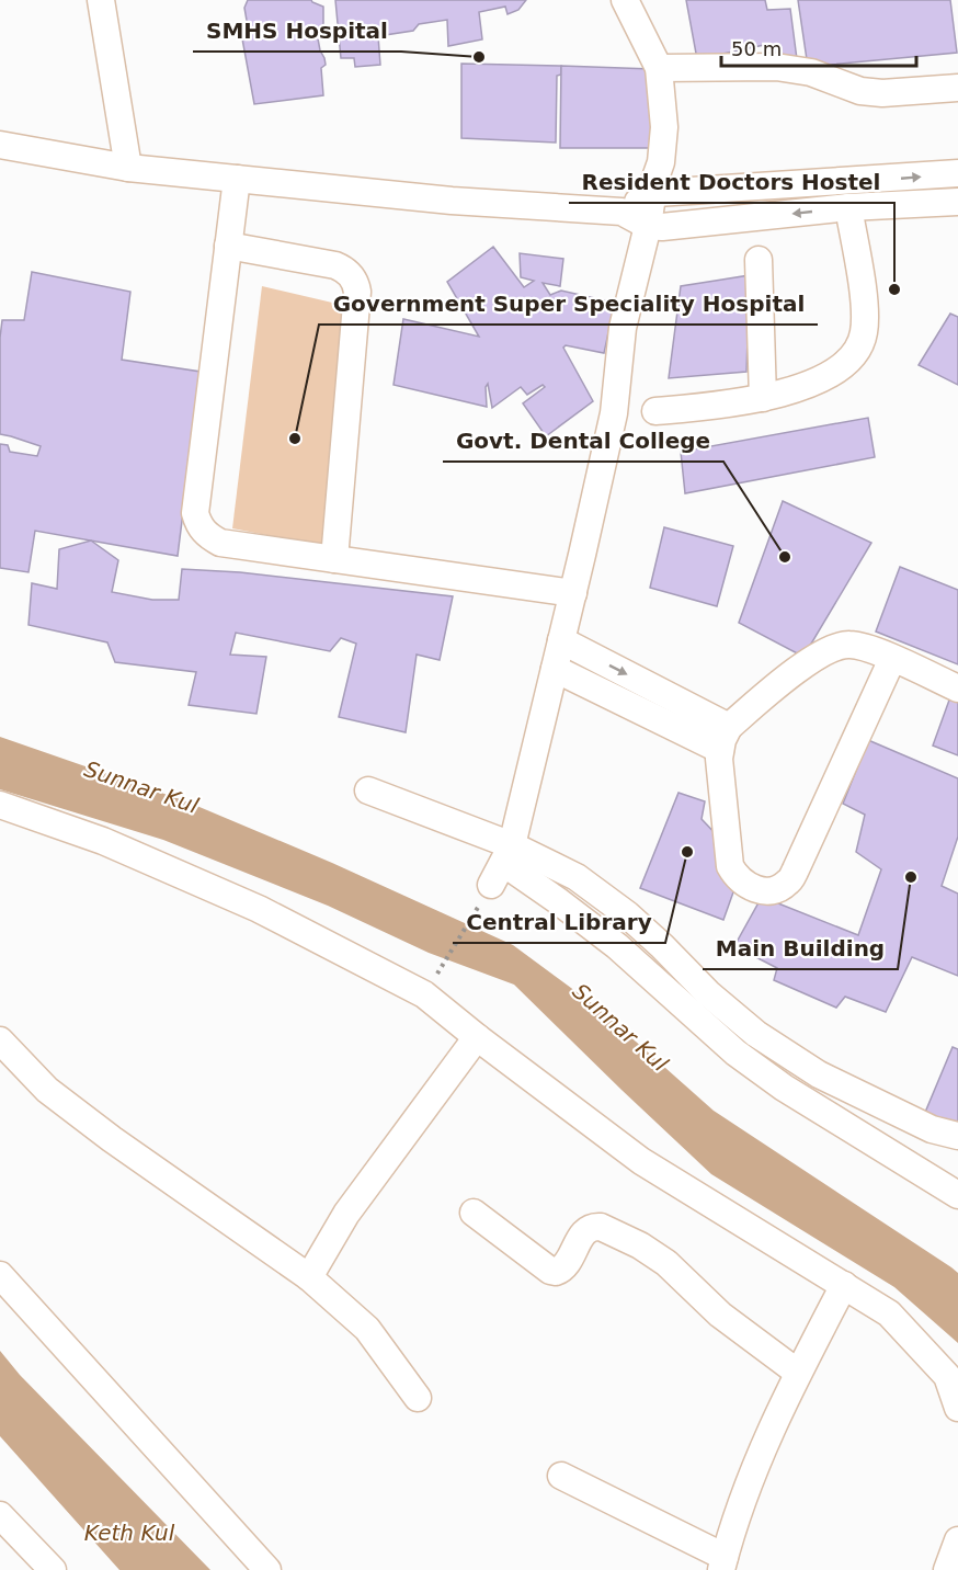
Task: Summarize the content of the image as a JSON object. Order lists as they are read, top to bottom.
{
  "water": ["Sunnar Kul", "Keth Kul"],
  "places": [
    "SMHS Hospital",
    "Resident Doctors Hostel",
    "Government Super Speciality Hospital",
    "Govt. Dental College",
    "Central Library",
    "Main Building"
  ],
  "scale_bar": "50 m"
}
